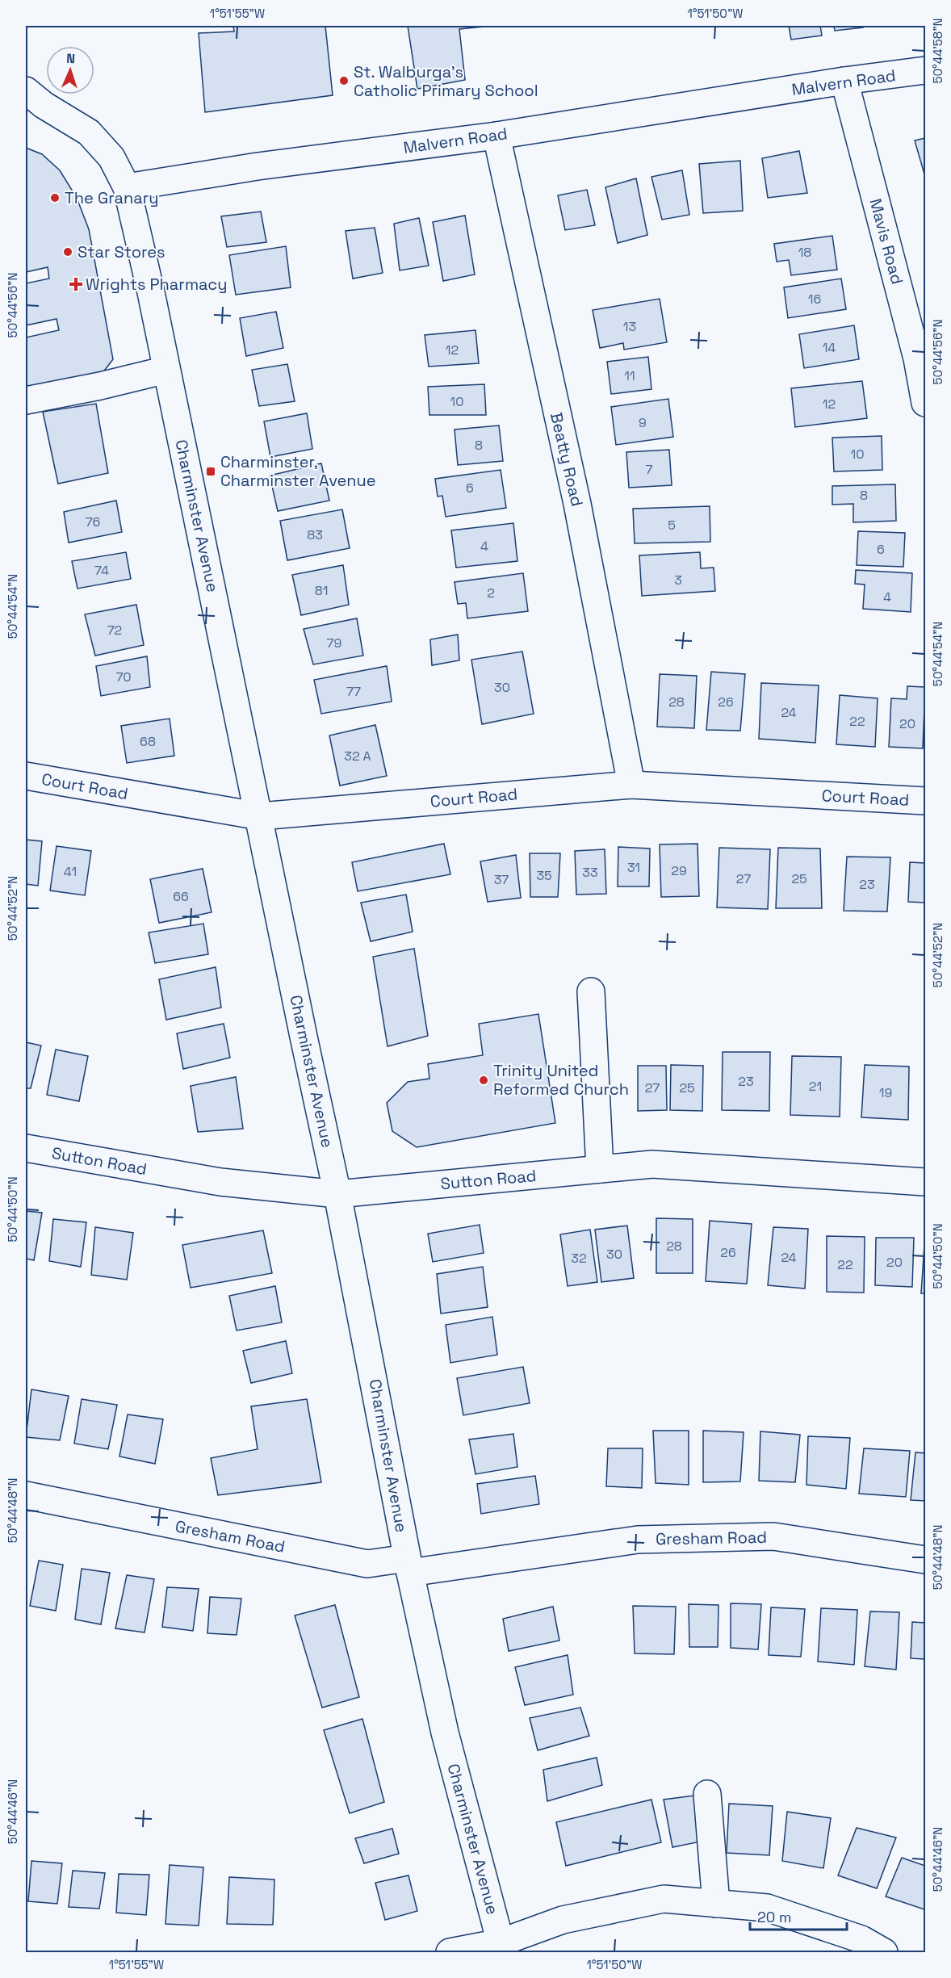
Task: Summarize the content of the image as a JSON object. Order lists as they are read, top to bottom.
{
  "streets": {
    "street": [
      "Malvern Road",
      "Mavis Road",
      "Beatty Road",
      "Charminster Avenue",
      "Court Road",
      "Sutton Road",
      "Gresham Road"
    ]
  },
  "crossings": [
    ["Malvern Road", "Mavis Road"],
    ["Malvern Road", "Beatty Road"],
    ["Malvern Road", "Charminster Avenue"],
    ["Beatty Road", "Court Road"],
    ["Charminster Avenue", "Court Road"],
    ["Charminster Avenue", "Sutton Road"],
    ["Charminster Avenue", "Gresham Road"]
  ],
  "places": {
    "other": [
      "St. Walburga's Catholic Primary School",
      "The Granary",
      "Star Stores",
      "Trinity United Reformed Church"
    ],
    "health": ["Wrights Pharmacy"],
    "transit": ["Charminster, Charminster Avenue"]
  },
  "house_numbers": [
    "18",
    "16",
    "13",
    "14",
    "12",
    "11",
    "10",
    "12",
    "9",
    "8",
    "10",
    "7",
    "6",
    "8",
    "76",
    "5",
    "83",
    "4",
    "6",
    "74",
    "3",
    "81",
    "2",
    "4",
    "72",
    "79",
    "70",
    "30",
    "77",
    "28",
    "26",
    "24",
    "22",
    "20",
    "68",
    "32 A",
    "31",
    "29",
    "41",
    "33",
    "35",
    "27",
    "25",
    "37",
    "23",
    "66",
    "23",
    "21",
    "27",
    "25",
    "19",
    "28",
    "26",
    "30",
    "24",
    "32",
    "20",
    "22"
  ],
  "scale_bar": "20 m",
  "north": "top",
  "coordinates": [
    "1°51'55\"W",
    "1°51'50\"W",
    "50°44'58\"N",
    "50°44'56\"N",
    "50°44'54\"N",
    "50°44'52\"N",
    "50°44'50\"N",
    "50°44'48\"N",
    "50°44'46\"N"
  ]
}
